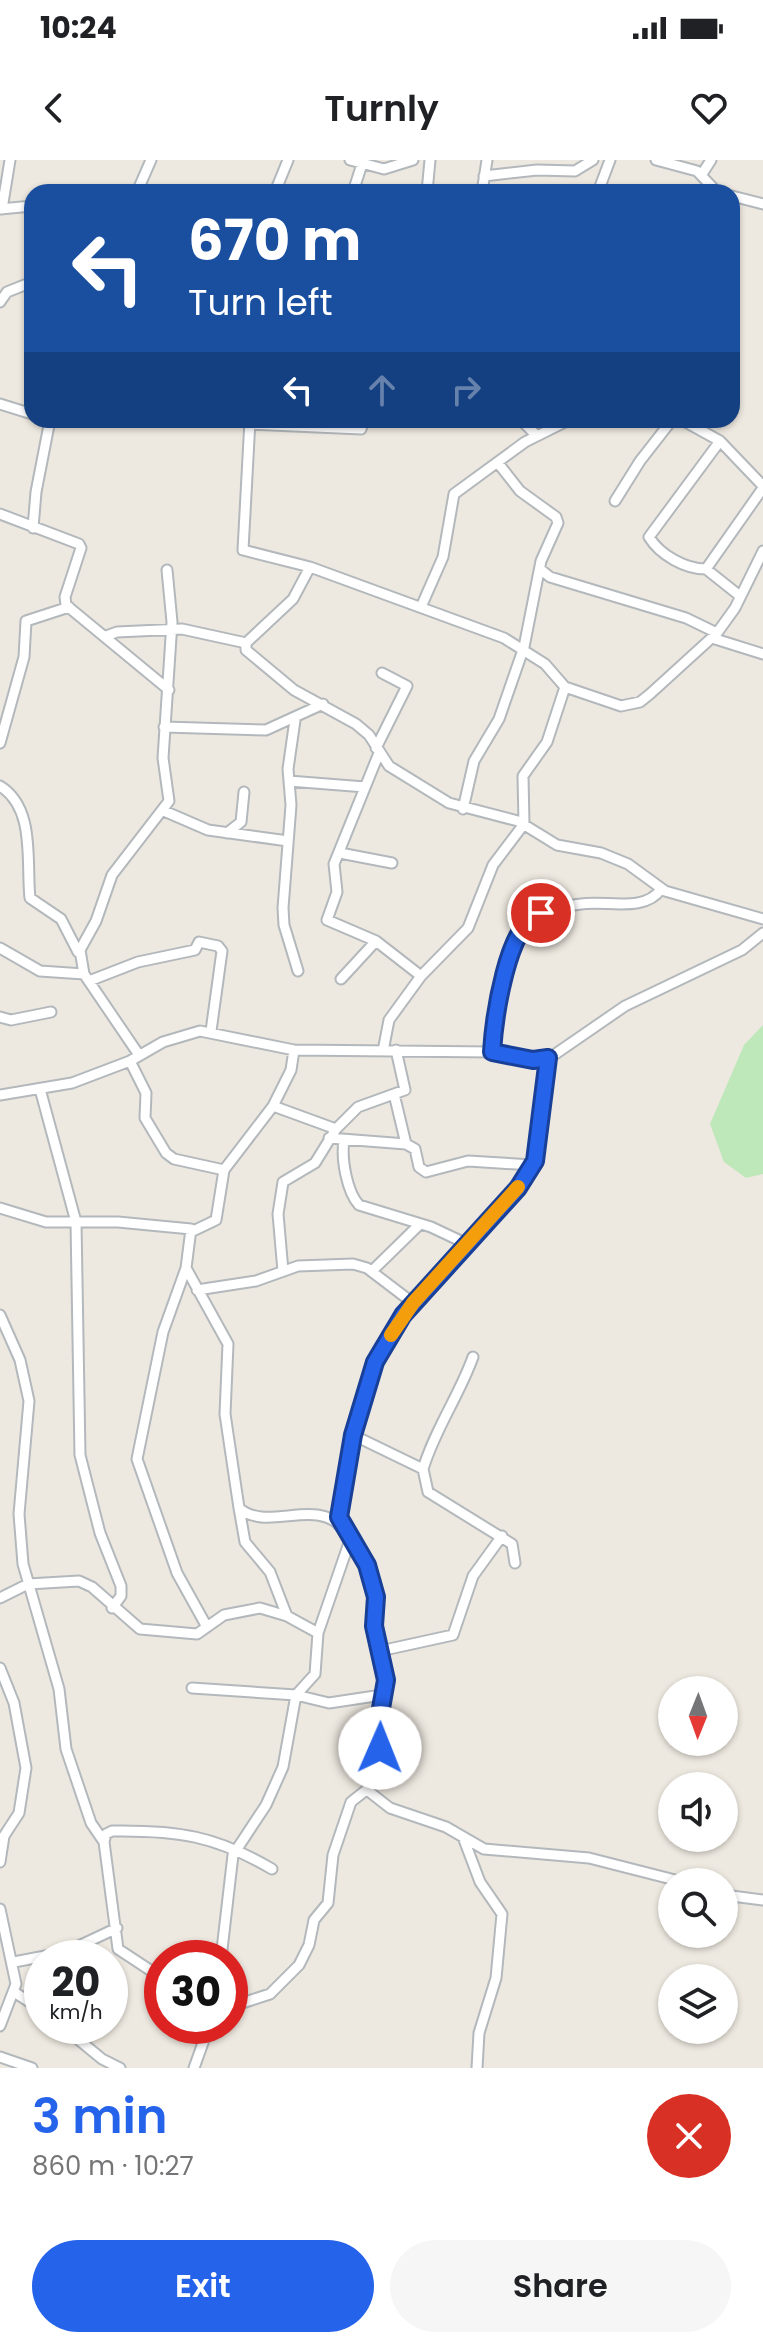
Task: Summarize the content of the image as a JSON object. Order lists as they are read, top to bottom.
{
  "north": "bottom",
  "page": {
    "status": "10:24",
    "header": "Turnly",
    "turn": ["670 m", "Turn left"],
    "speed": "20 km/h",
    "limit": "30",
    "heading": ["3 min", "860 m · 10:27"],
    "buttons": ["Exit", "Share"]
  }
}
